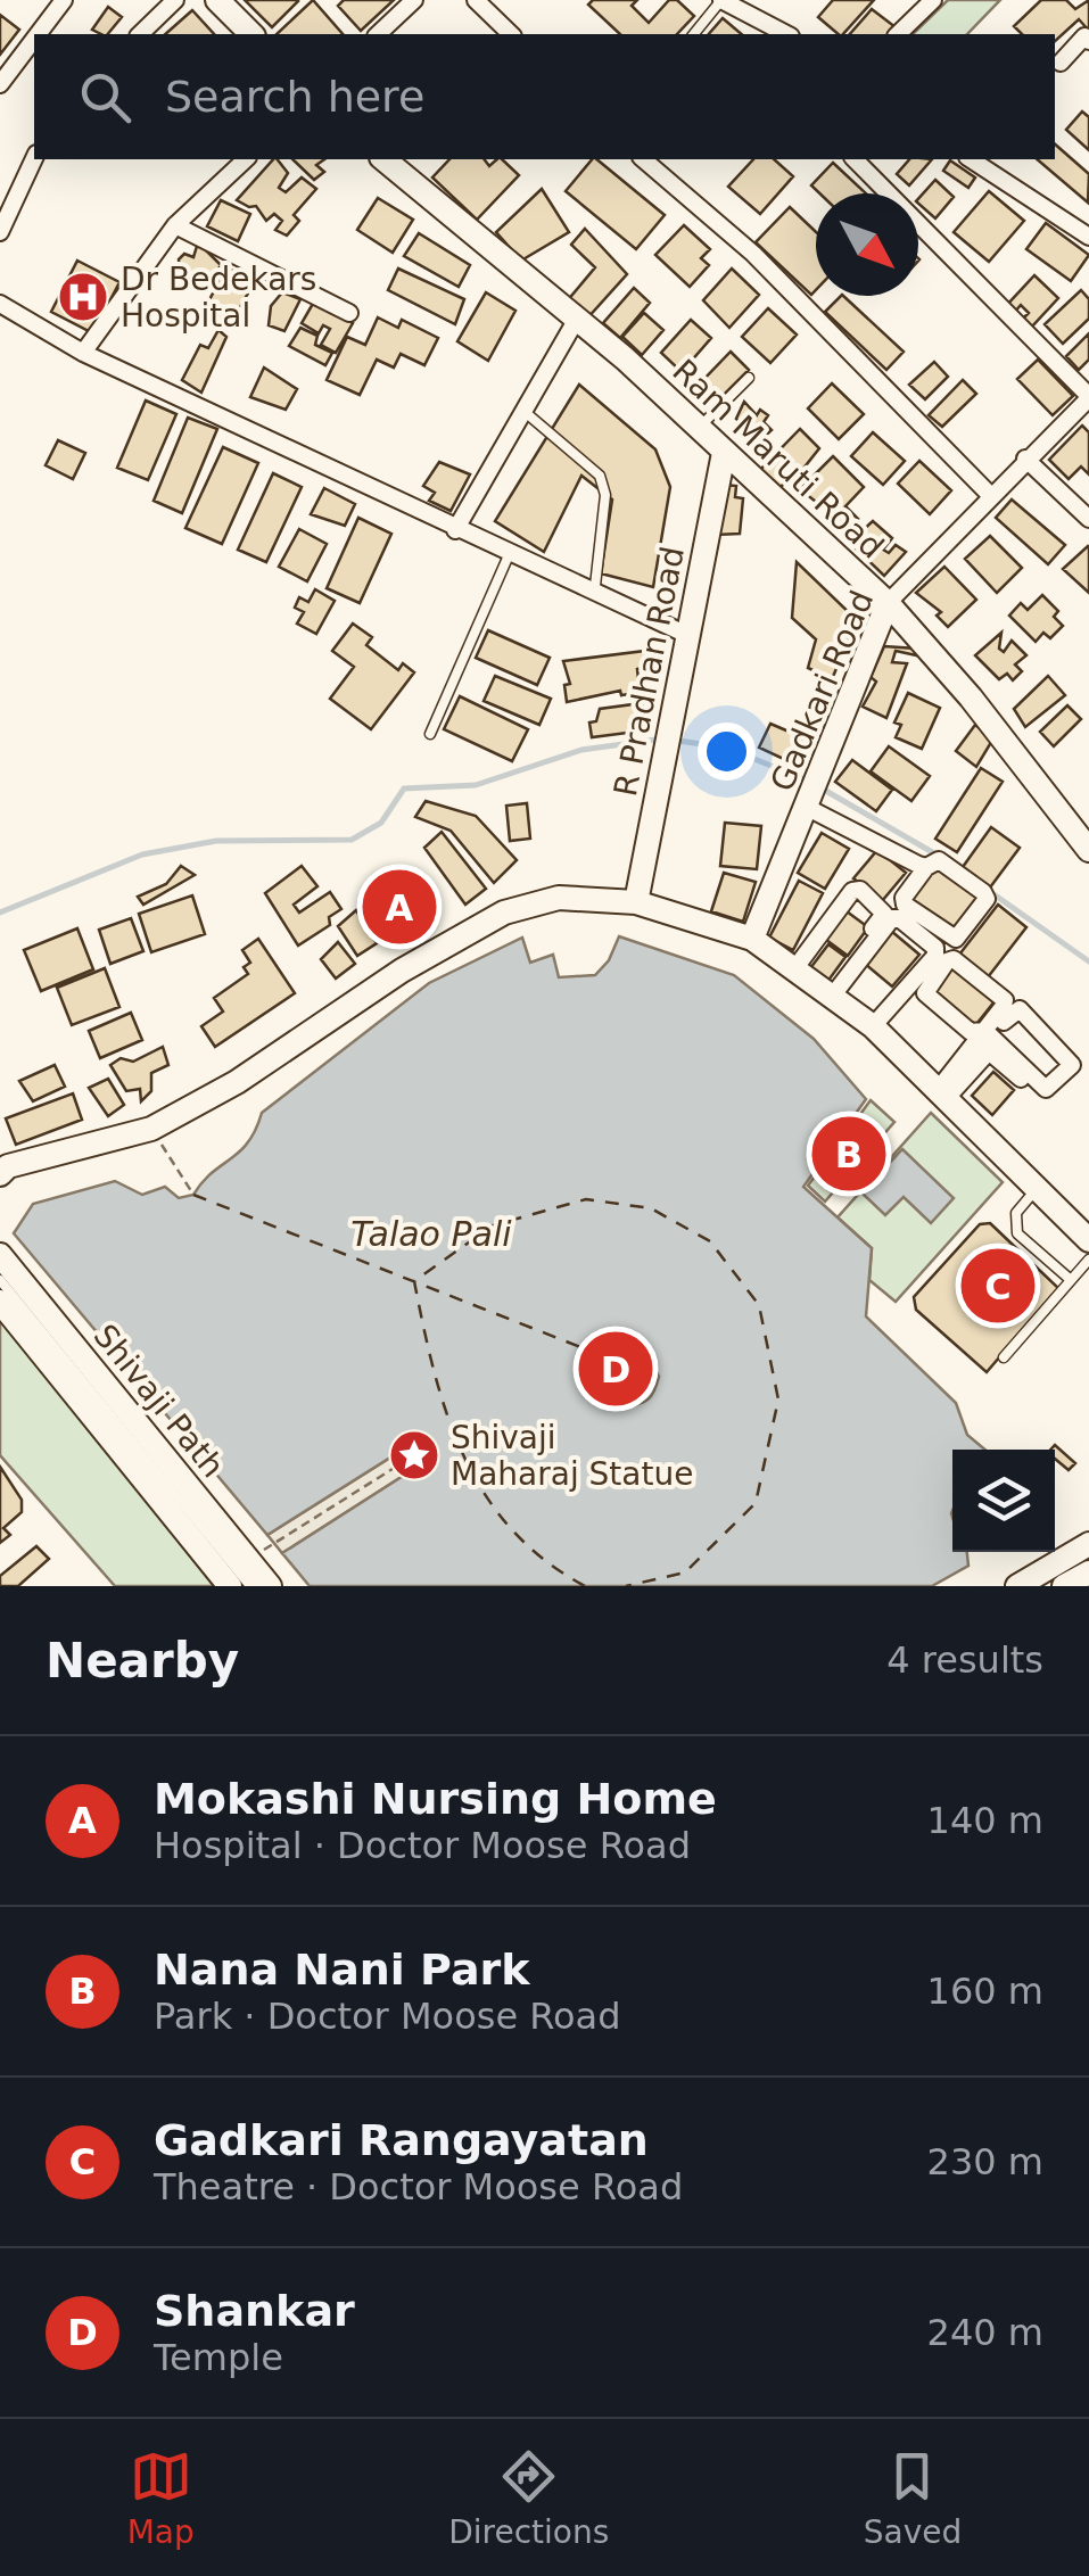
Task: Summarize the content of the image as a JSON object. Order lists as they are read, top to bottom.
{
  "streets": {
    "main road": [
      "Ram Maruti Road",
      "R Pradhan Road",
      "Gadkari Road",
      "Shivaji Path"
    ]
  },
  "crossings": [
    ["Ram Maruti Road", "R Pradhan Road"],
    ["Ram Maruti Road", "Gadkari Road"]
  ],
  "water": ["Talao Pali"],
  "places": {
    "hospital": ["Dr Bedekars Hospital"],
    "place": ["Shivaji Maharaj Statue"]
  },
  "north": "bottom right",
  "page": {
    "search": "Search here",
    "pins": [
      "A",
      "B",
      "C",
      "D"
    ],
    "heading": ["Nearby", "4 results"],
    "list": [
      {
        "mark": "A",
        "name": "Mokashi Nursing Home",
        "note": "Hospital · Doctor Moose Road",
        "value": "140 m"
      },
      {
        "mark": "B",
        "name": "Nana Nani Park",
        "note": "Park · Doctor Moose Road",
        "value": "160 m"
      },
      {
        "mark": "C",
        "name": "Gadkari Rangayatan",
        "note": "Theatre · Doctor Moose Road",
        "value": "230 m"
      },
      {
        "mark": "D",
        "name": "Shankar",
        "note": "Temple",
        "value": "240 m"
      }
    ],
    "nav": ["Map", "Directions", "Saved"]
  }
}
